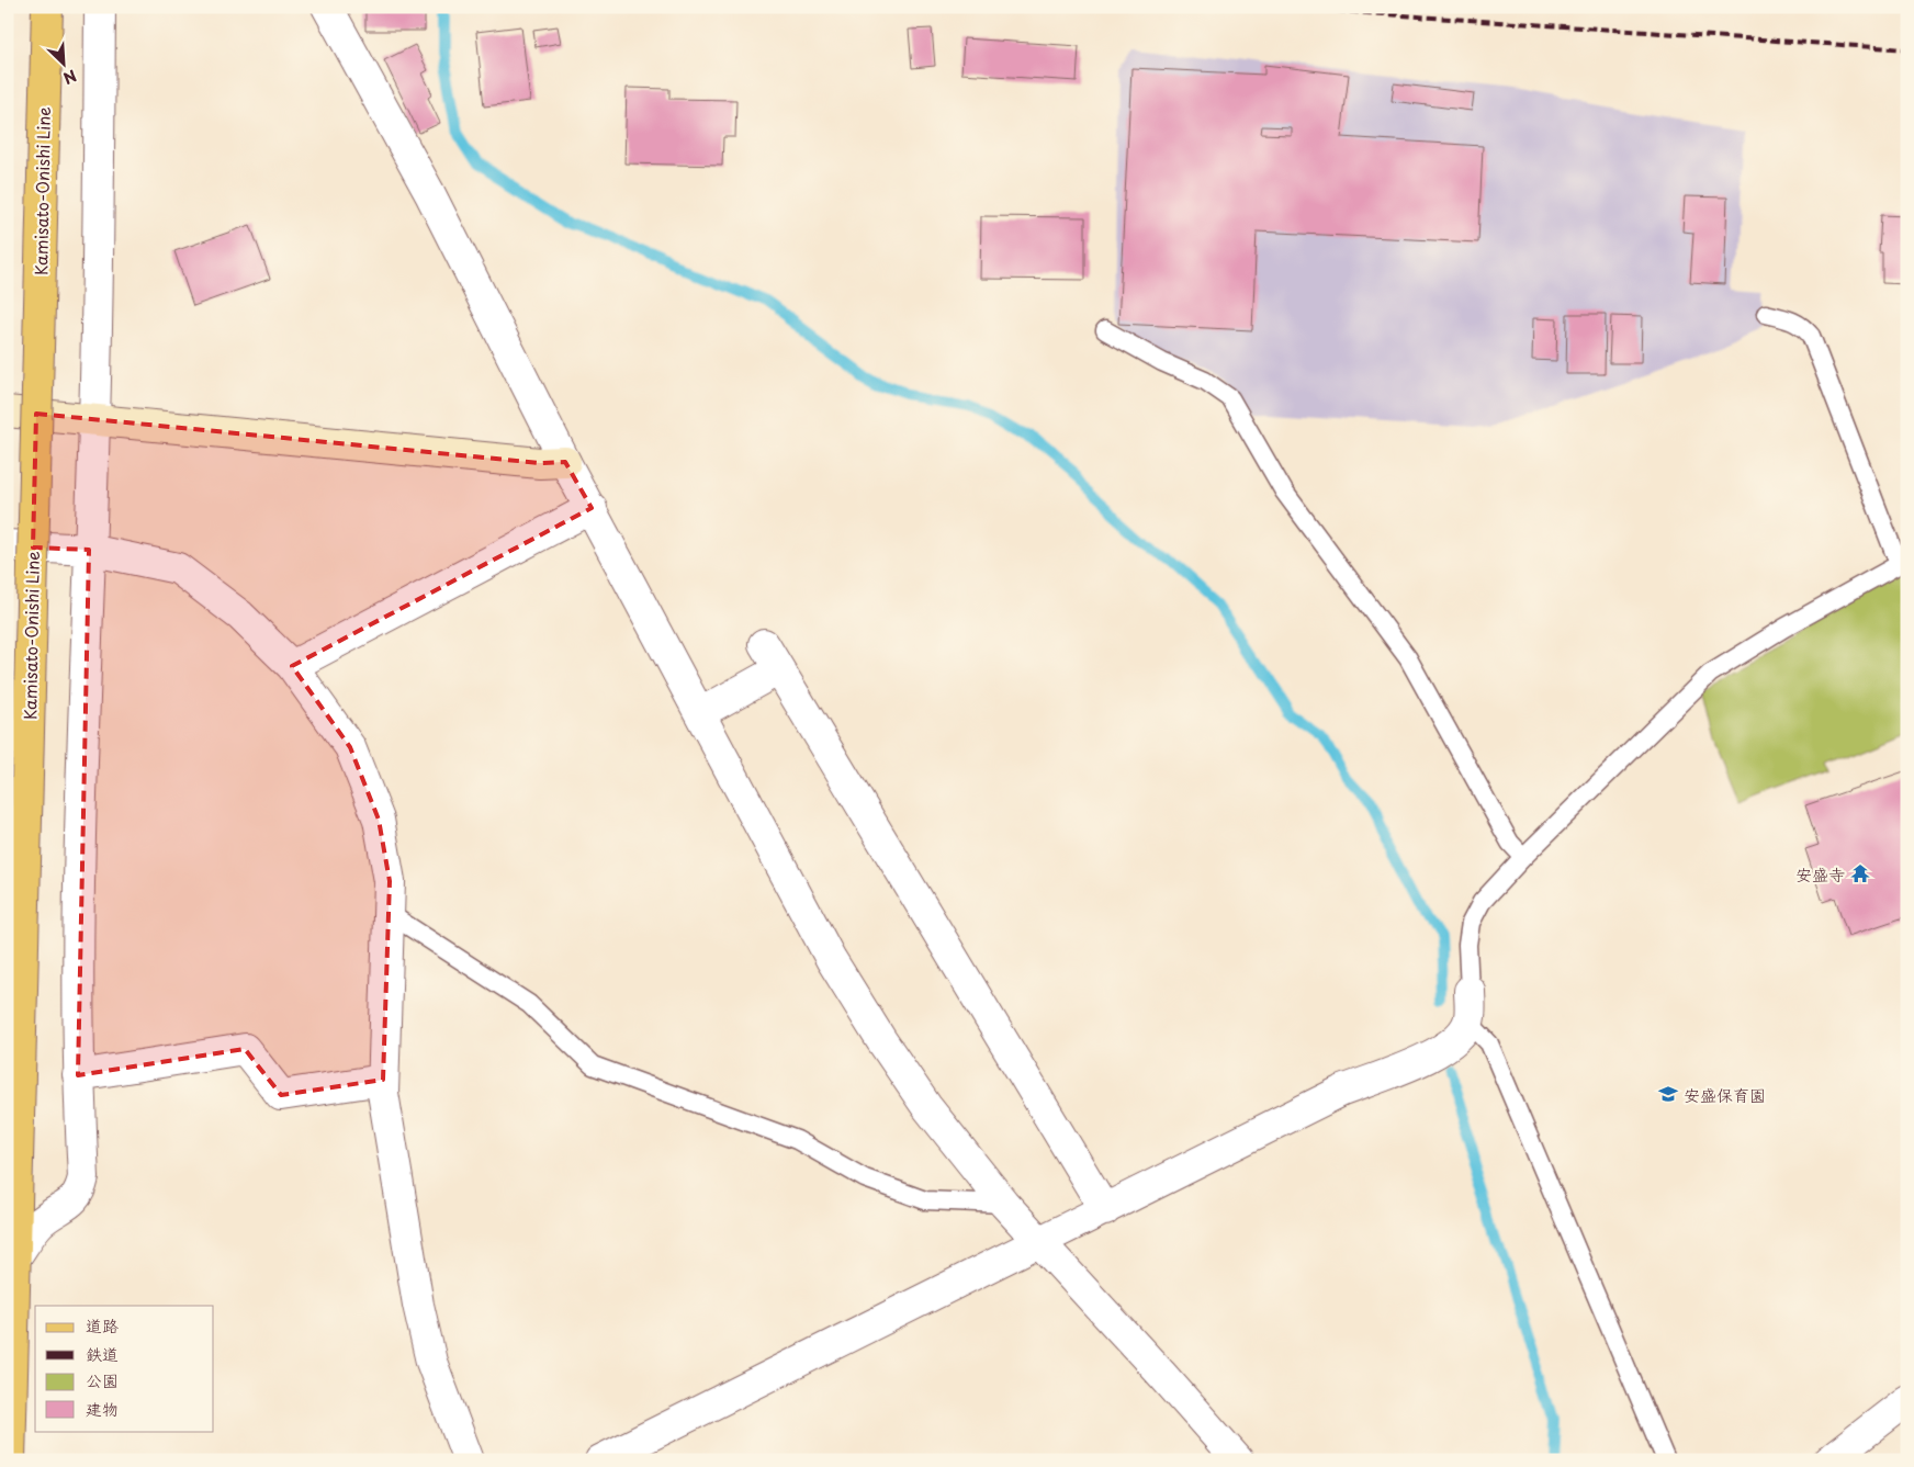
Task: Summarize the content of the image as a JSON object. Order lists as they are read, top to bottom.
{
  "streets": {
    "main road": ["Kamisato-Onishi Line"]
  },
  "places": {
    "temple": ["安盛寺"],
    "school or university": ["安盛保育園"]
  },
  "legend": [
    "道路",
    "鉄道",
    "公園",
    "建物"
  ],
  "north": "bottom right"
}
